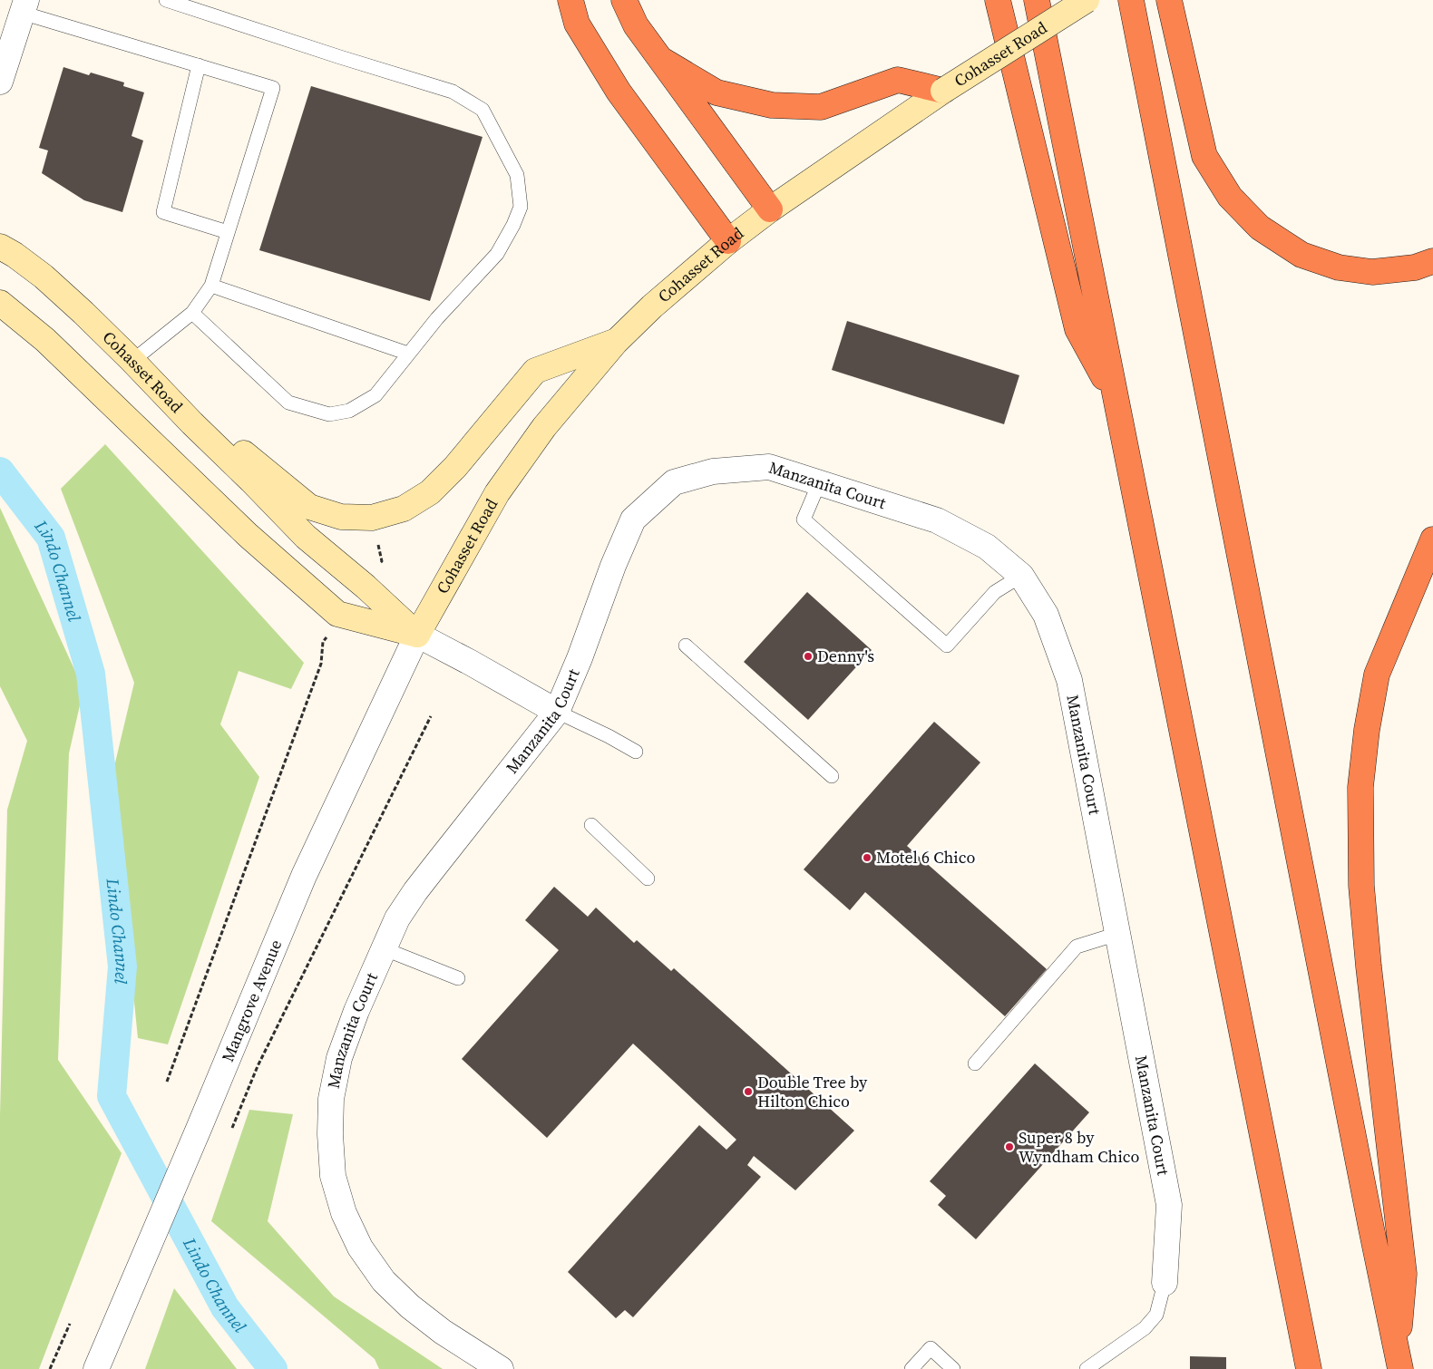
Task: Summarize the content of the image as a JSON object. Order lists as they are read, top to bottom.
{
  "streets": {
    "main road": ["Cohasset Road"],
    "street": ["Manzanita Court", "Mangrove Avenue"]
  },
  "crossings": [
    ["Cohasset Road", "Mangrove Avenue"]
  ],
  "water": ["Lindo Channel"],
  "places": [
    "Denny's",
    "Motel 6 Chico",
    "Double Tree by Hilton Chico",
    "Super 8 by Wyndham Chico"
  ]
}
